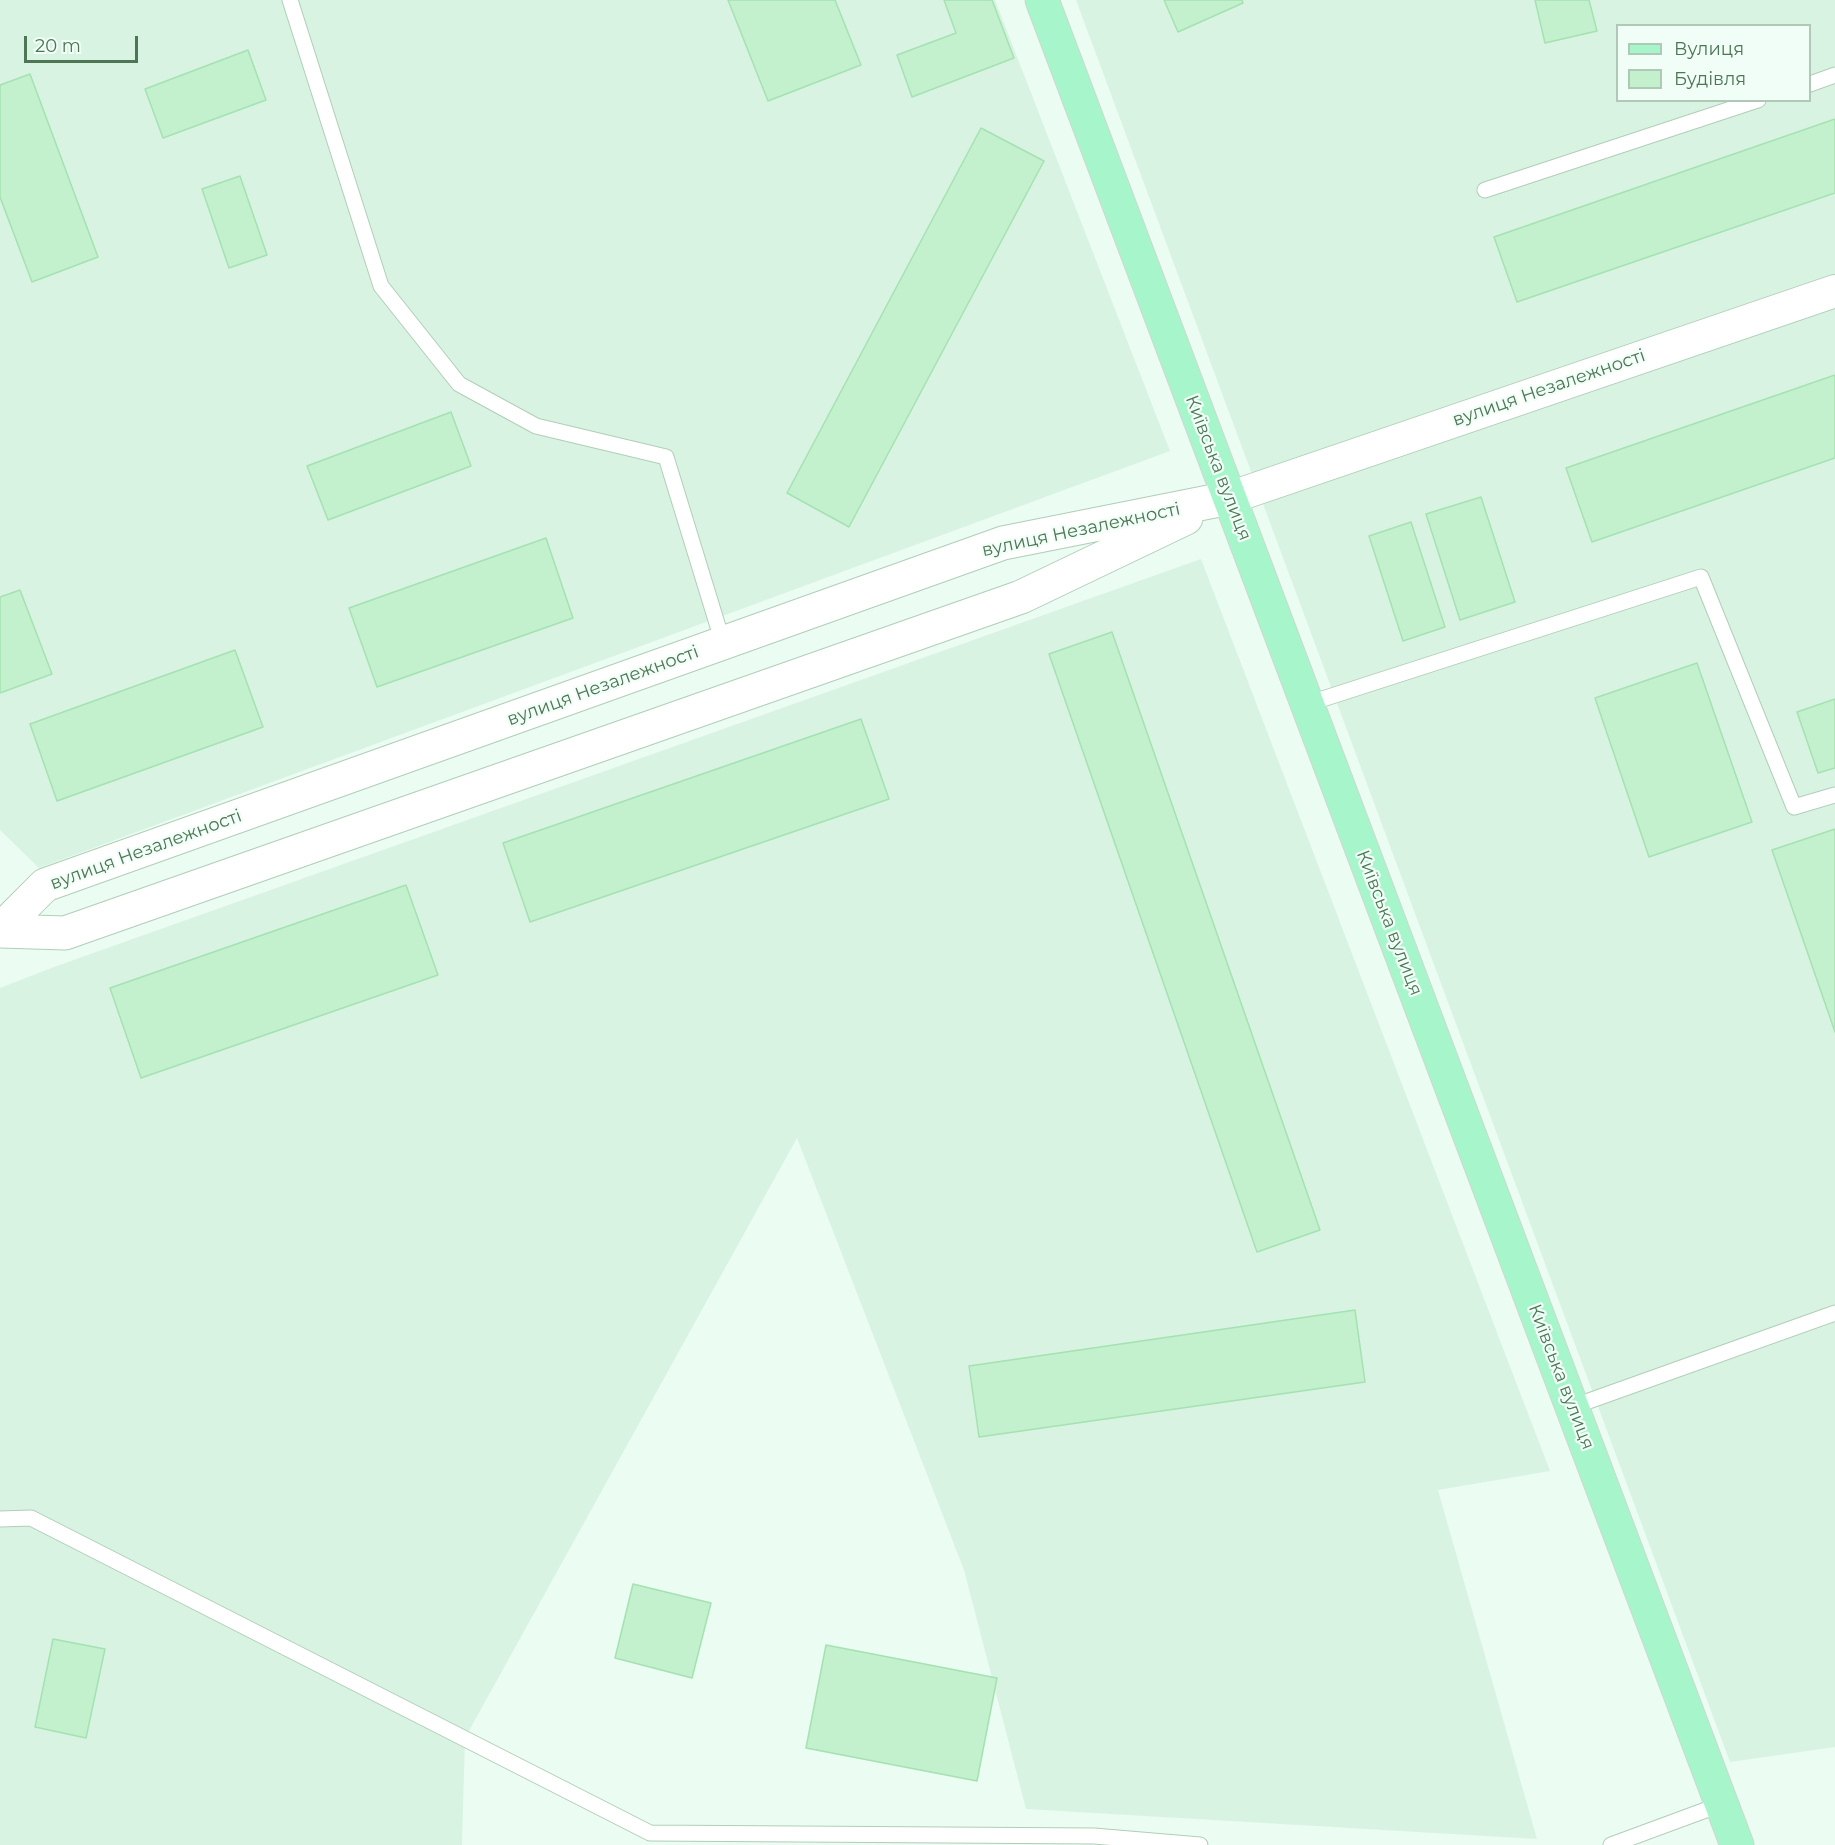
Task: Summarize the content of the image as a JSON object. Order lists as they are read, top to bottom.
{
  "streets": {
    "main road": ["Київська вулиця"],
    "street": ["вулиця Незалежності"]
  },
  "crossings": [
    ["вулиця Незалежності", "Київська вулиця"]
  ],
  "legend": ["Вулиця", "Будівля"],
  "scale_bar": "20 m"
}
